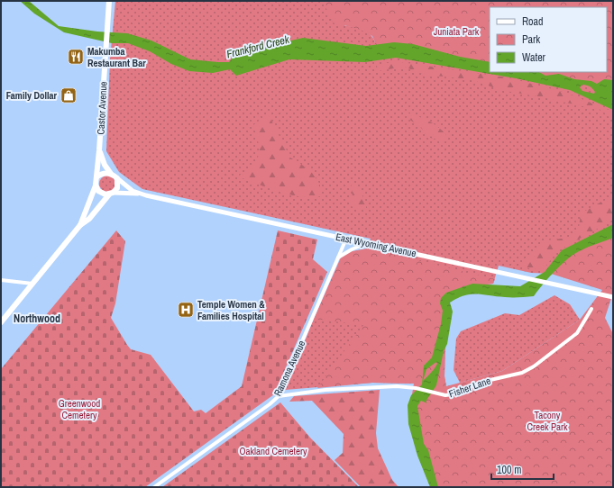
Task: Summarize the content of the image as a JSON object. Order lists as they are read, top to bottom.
{
  "streets": {
    "main road": ["Castor Avenue"],
    "street": ["East Wyoming Avenue", "Ramona Avenue", "Fisher Lane"]
  },
  "crossings": [
    ["Castor Avenue", "East Wyoming Avenue"],
    ["East Wyoming Avenue", "Ramona Avenue"],
    ["Ramona Avenue", "Fisher Lane"]
  ],
  "districts": ["Northwood"],
  "water": ["Frankford Creek"],
  "parks": [
    "Juniata Park",
    "Greenwood Cemetery",
    "Tacony Creek Park",
    "Oakland Cemetery"
  ],
  "places": {
    "restaurant": ["Makumba Restaurant Bar"],
    "shop": ["Family Dollar"],
    "hospital": ["Temple Women & Families Hospital"]
  },
  "legend": ["Road", "Park", "Water"],
  "scale_bar": "100 m"
}
